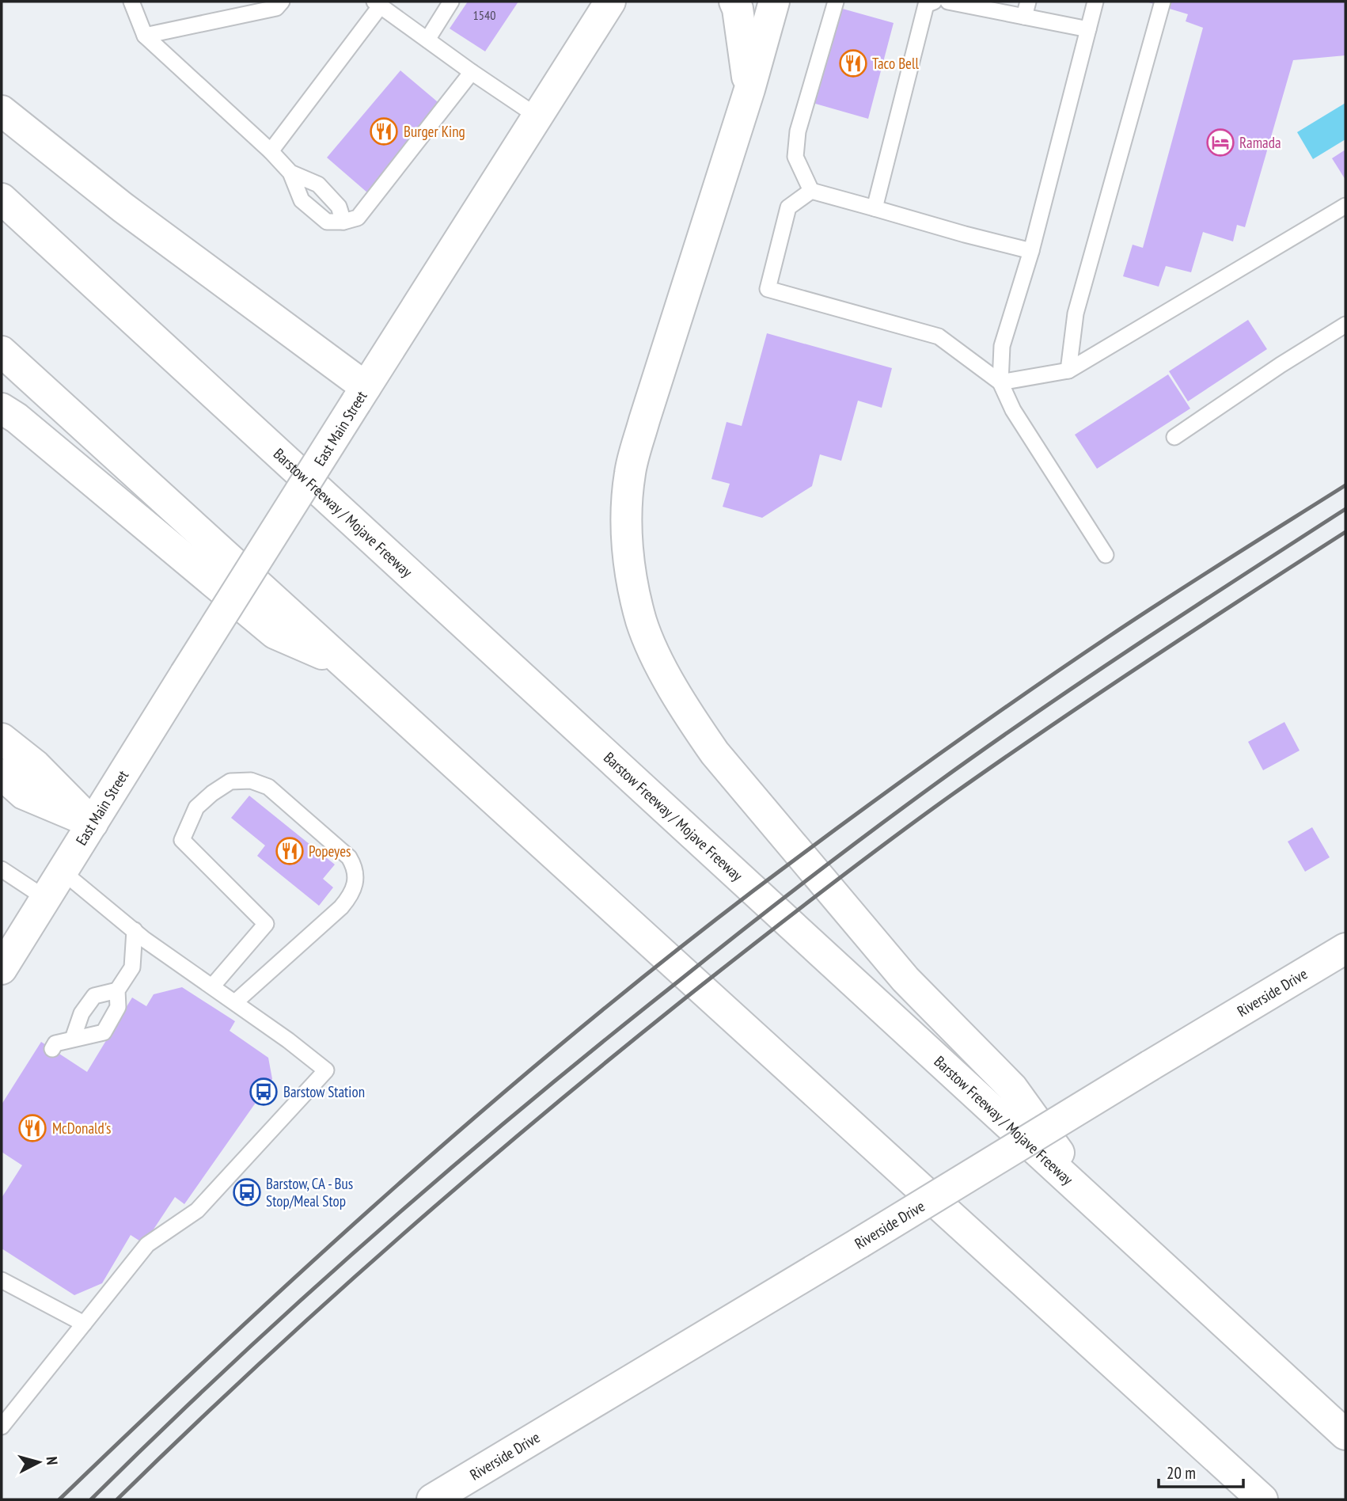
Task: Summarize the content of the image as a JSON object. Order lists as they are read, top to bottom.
{
  "streets": {
    "main road": ["East Main Street", "Barstow Freeway / Mojave Freeway", "Riverside Drive"]
  },
  "places": {
    "restaurant": [
      "Taco Bell",
      "Burger King",
      "Popeyes",
      "McDonald's"
    ],
    "hotel": ["Ramada"],
    "bus stop": ["Barstow Station", "Barstow, CA - Bus Stop/Meal Stop"]
  },
  "house_numbers": ["1540"],
  "scale_bar": "20 m",
  "north": "right"
}
